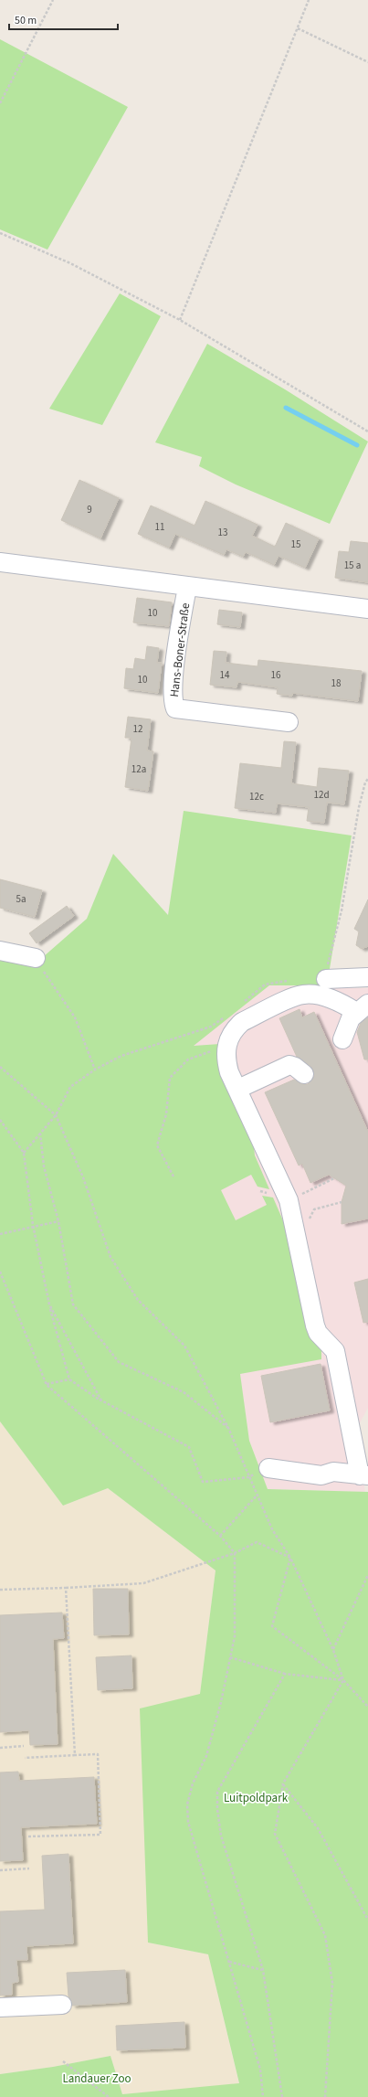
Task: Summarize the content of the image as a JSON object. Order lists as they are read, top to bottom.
{
  "streets": {
    "street": ["Hans-Boner-Straße"]
  },
  "parks": ["Luitpoldpark", "Landauer Zoo"],
  "house_numbers": [
    "9",
    "11",
    "13",
    "15",
    "15 a",
    "10",
    "14",
    "16",
    "10",
    "18",
    "12",
    "12a",
    "12d",
    "12c",
    "5a"
  ],
  "scale_bar": "50 m"
}
